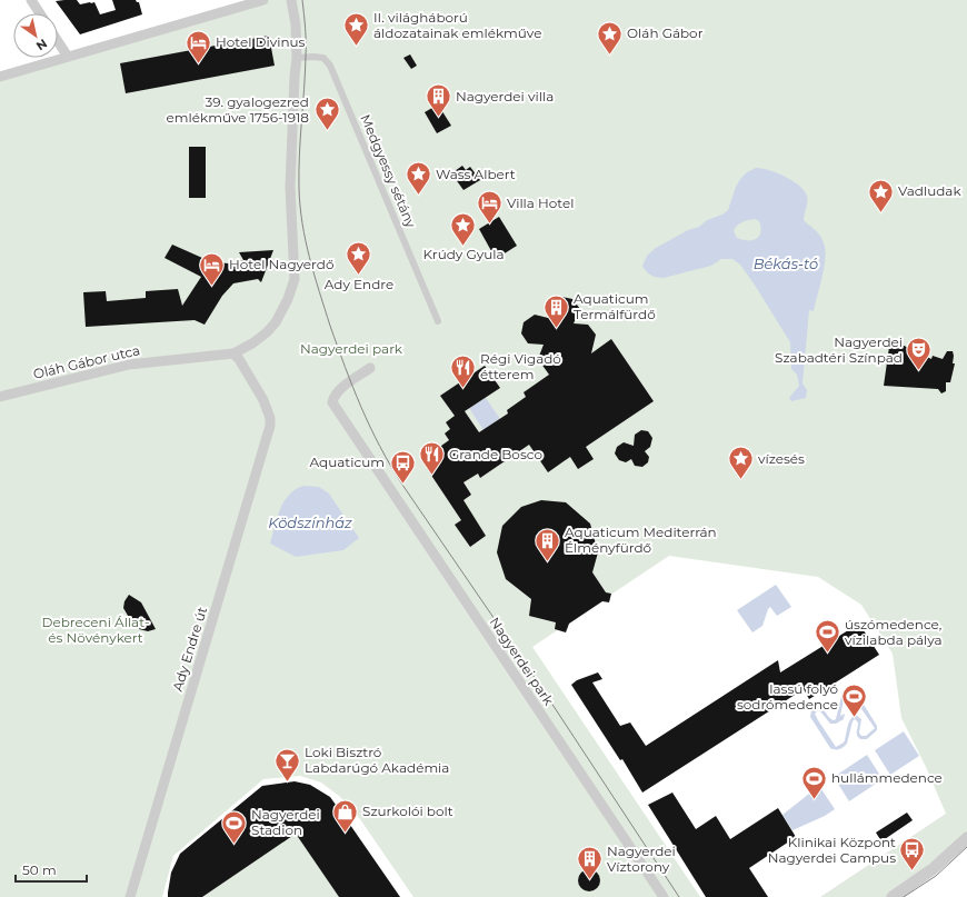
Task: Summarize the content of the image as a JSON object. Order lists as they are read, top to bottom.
{
  "streets": {
    "street": [
      "Medgyessy sétány",
      "Oláh Gábor utca",
      "Ady Endre út",
      "Nagyerdei park"
    ]
  },
  "crossings": [
    ["Oláh Gábor utca", "Ady Endre út"]
  ],
  "water": ["Békás-tó", "Ködszínház"],
  "parks": ["Nagyerdei park", "Debreceni Állat- és Növénykert"],
  "places": {
    "place": [
      "II. világháború áldozatainak emlékműve",
      "Oláh Gábor",
      "39. gyalogezred emlékműve 1756-1918",
      "Wass Albert",
      "Vadludak",
      "Krúdy Gyula",
      "Ady Endre",
      "vízesés"
    ],
    "hotel": ["Hotel Divinus", "Villa Hotel", "Hotel Nagyerdő"],
    "building": [
      "Nagyerdei villa",
      "Aquaticum Termálfürdő",
      "Aquaticum Mediterrán Élményfürdő",
      "Nagyerdei Víztorony"
    ],
    "theatre": ["Nagyerdei Szabadtéri Színpad"],
    "restaurant": ["Régi Vigadó étterem", "Grande Bosco"],
    "bus stop": ["Aquaticum", "Klinikai Központ Nagyerdei Campus"],
    "sports": [
      "úszómedence, vízilabda pálya",
      "lassú folyó sodrómedence",
      "hullámmedence",
      "Nagyerdei Stadion"
    ],
    "bar": ["Loki Bisztró Labdarúgó Akadémia"],
    "shop": ["Szurkolói bolt"]
  },
  "scale_bar": "50 m",
  "north": "bottom right"
}
